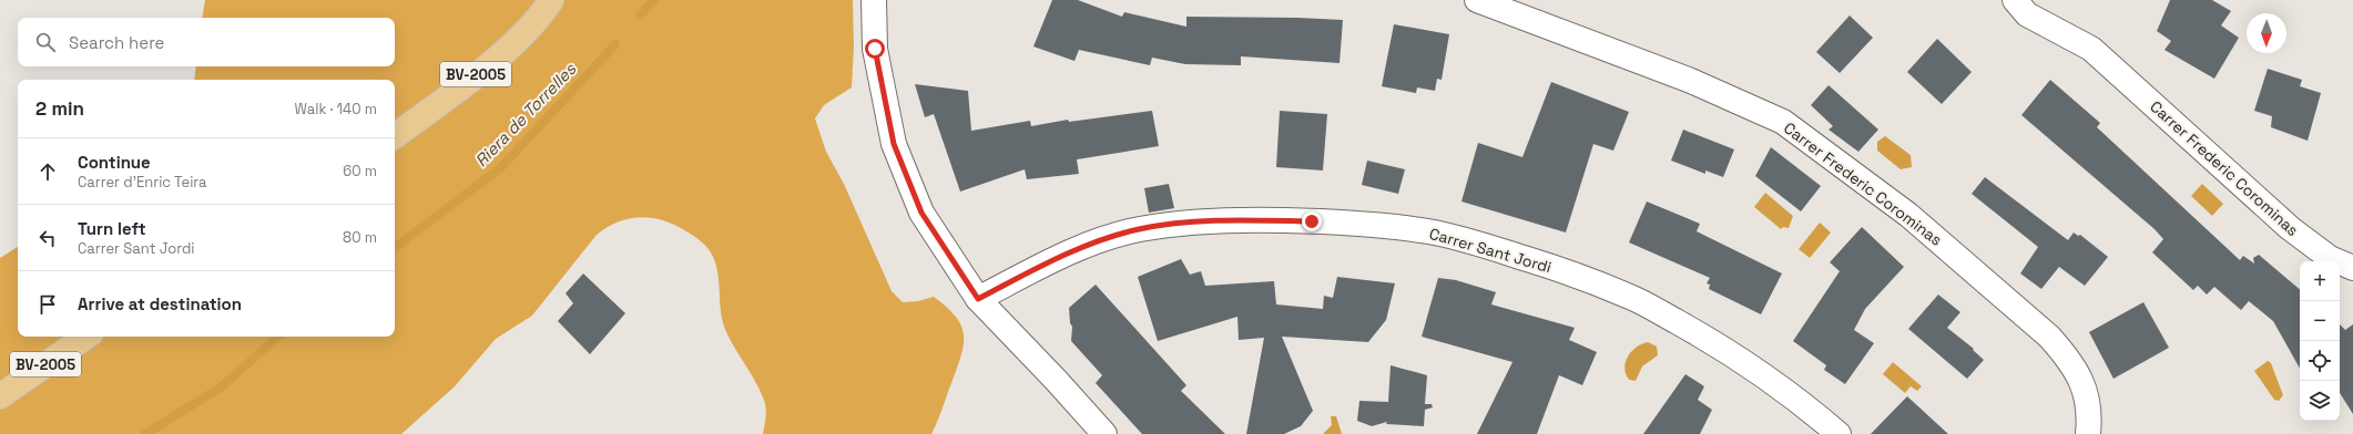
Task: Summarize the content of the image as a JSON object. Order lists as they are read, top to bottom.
{
  "streets": {
    "main road": ["BV-2005"],
    "street": ["Carrer Frederic Corominas", "Carrer Sant Jordi"]
  },
  "water": ["Riera de Torrelles"],
  "north": "bottom",
  "page": {
    "search": "Search here",
    "heading": ["2 min", "Walk · 140 m"],
    "list": [
      ["Continue", "Carrer d'Enric Teira", "60 m"],
      ["Turn left", "Carrer Sant Jordi", "80 m"],
      "Arrive at destination"
    ],
    "map_buttons": ["+", "−"]
  }
}
